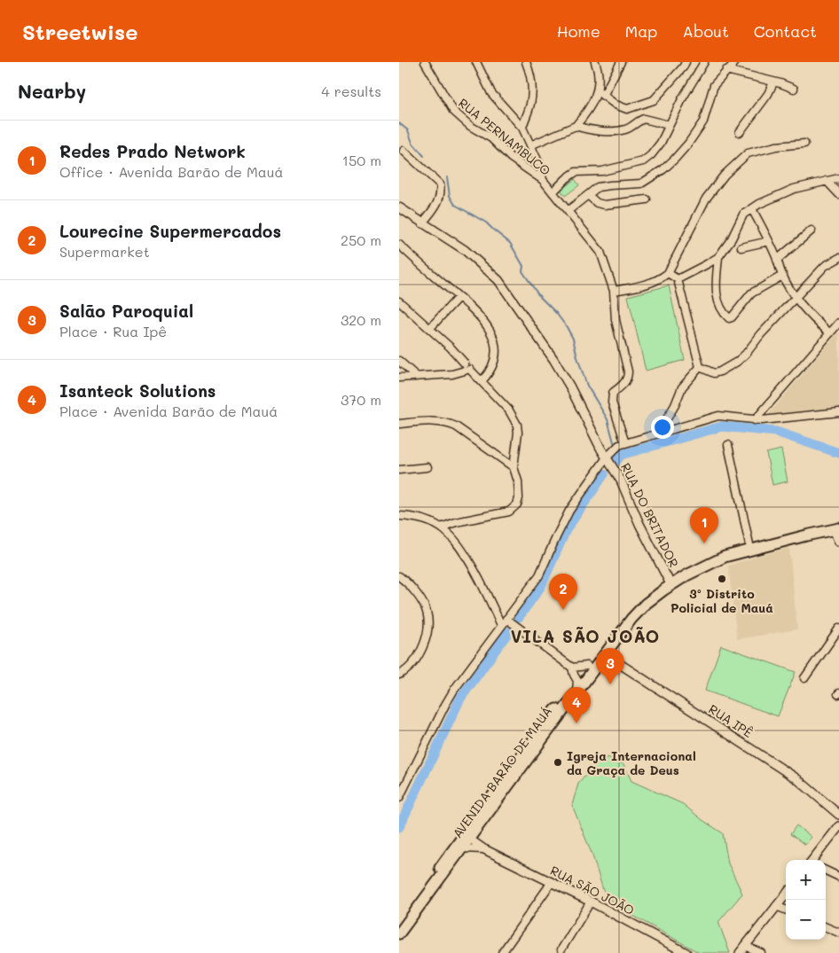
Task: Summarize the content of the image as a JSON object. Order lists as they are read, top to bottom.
{
  "streets": {
    "main road": ["AVENIDA BARÃO DE MAUÁ"],
    "street": [
      "RUA PERNAMBUCO",
      "RUA DO BRITADOR",
      "RUA IPÊ",
      "RUA SÃO JOÃO"
    ]
  },
  "crossings": [
    ["RUA DO BRITADOR", "AVENIDA BARÃO DE MAUÁ"],
    ["RUA IPÊ", "AVENIDA BARÃO DE MAUÁ"],
    ["AVENIDA BARÃO DE MAUÁ", "RUA SÃO JOÃO"]
  ],
  "districts": ["VILA SÃO JOÃO"],
  "places": ["3º Distrito Policial de Mauá", "Igreja Internacional da Graça de Deus"],
  "page": {
    "header": "Streetwise",
    "nav": [
      "Home",
      "Map",
      "About",
      "Contact"
    ],
    "heading": ["Nearby", "4 results"],
    "list": [
      {
        "mark": "1",
        "name": "Redes Prado Network",
        "note": "Office · Avenida Barão de Mauá",
        "value": "150 m"
      },
      {
        "mark": "2",
        "name": "Lourecine Supermercados",
        "note": "Supermarket",
        "value": "250 m"
      },
      {
        "mark": "3",
        "name": "Salão Paroquial",
        "note": "Place · Rua Ipê",
        "value": "320 m"
      },
      {
        "mark": "4",
        "name": "Isanteck Solutions",
        "note": "Place · Avenida Barão de Mauá",
        "value": "370 m"
      }
    ],
    "pins": [
      "1",
      "2",
      "3",
      "4"
    ],
    "map_buttons": ["+", "−"]
  }
}
